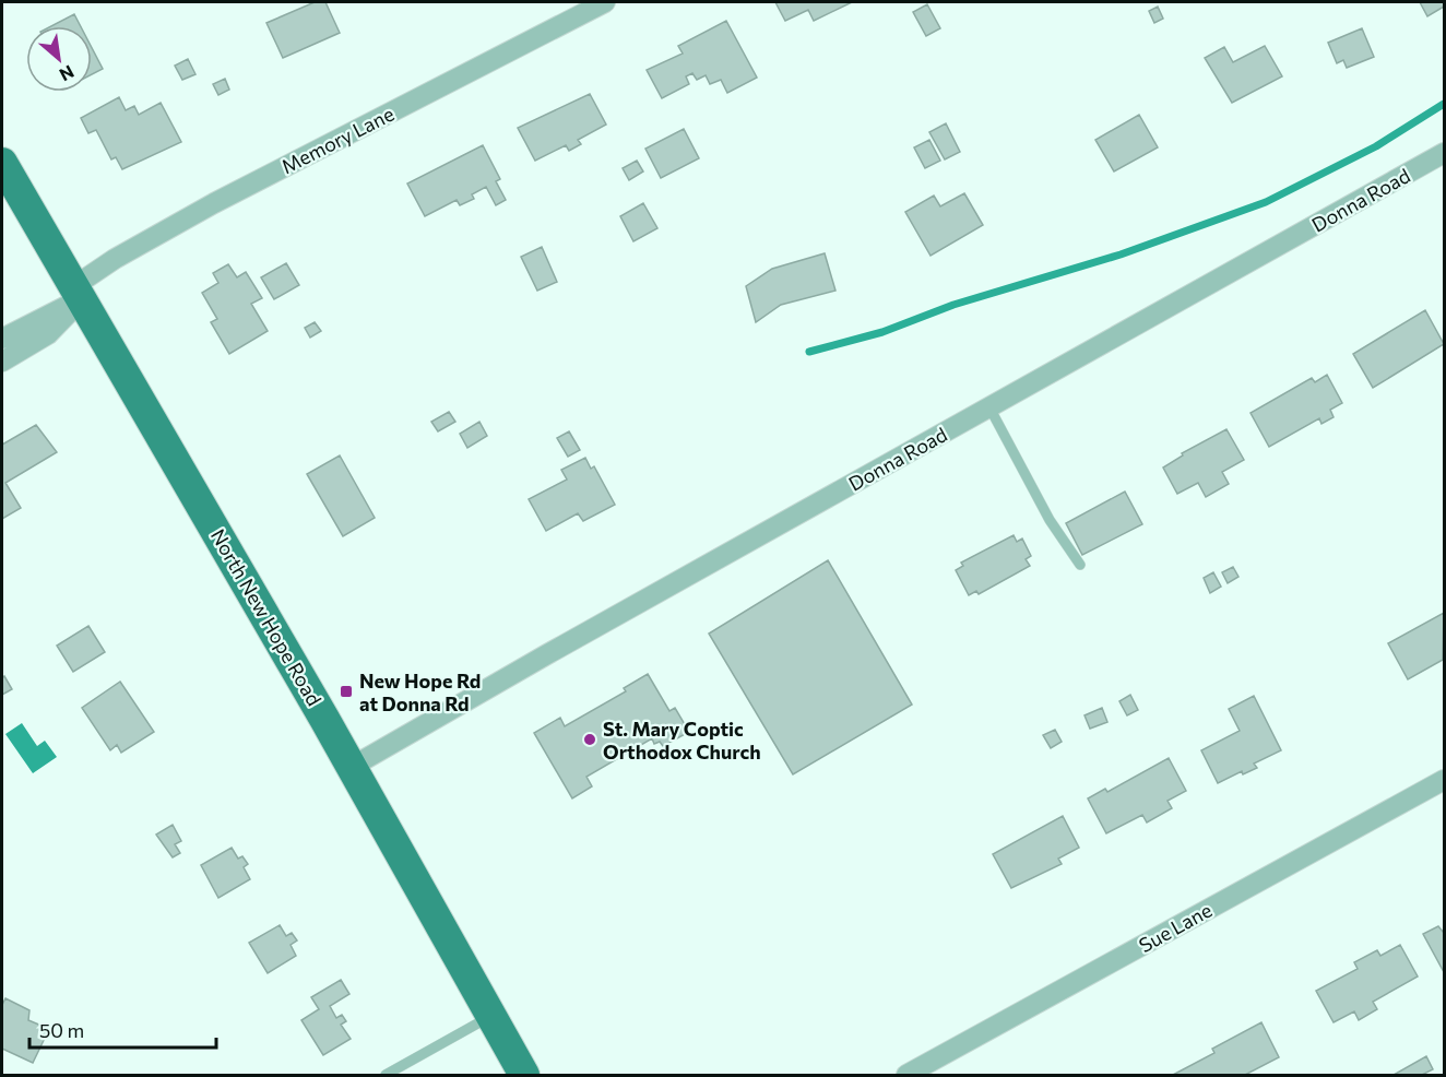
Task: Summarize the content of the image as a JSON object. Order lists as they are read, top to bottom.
{
  "streets": {
    "main road": ["North New Hope Road"],
    "street": ["Memory Lane", "Donna Road", "Sue Lane"]
  },
  "crossings": [
    ["Memory Lane", "North New Hope Road"],
    ["Donna Road", "North New Hope Road"]
  ],
  "places": {
    "transit": ["New Hope Rd at Donna Rd"],
    "other": ["St. Mary Coptic Orthodox Church"]
  },
  "scale_bar": "50 m",
  "north": "bottom right"
}
